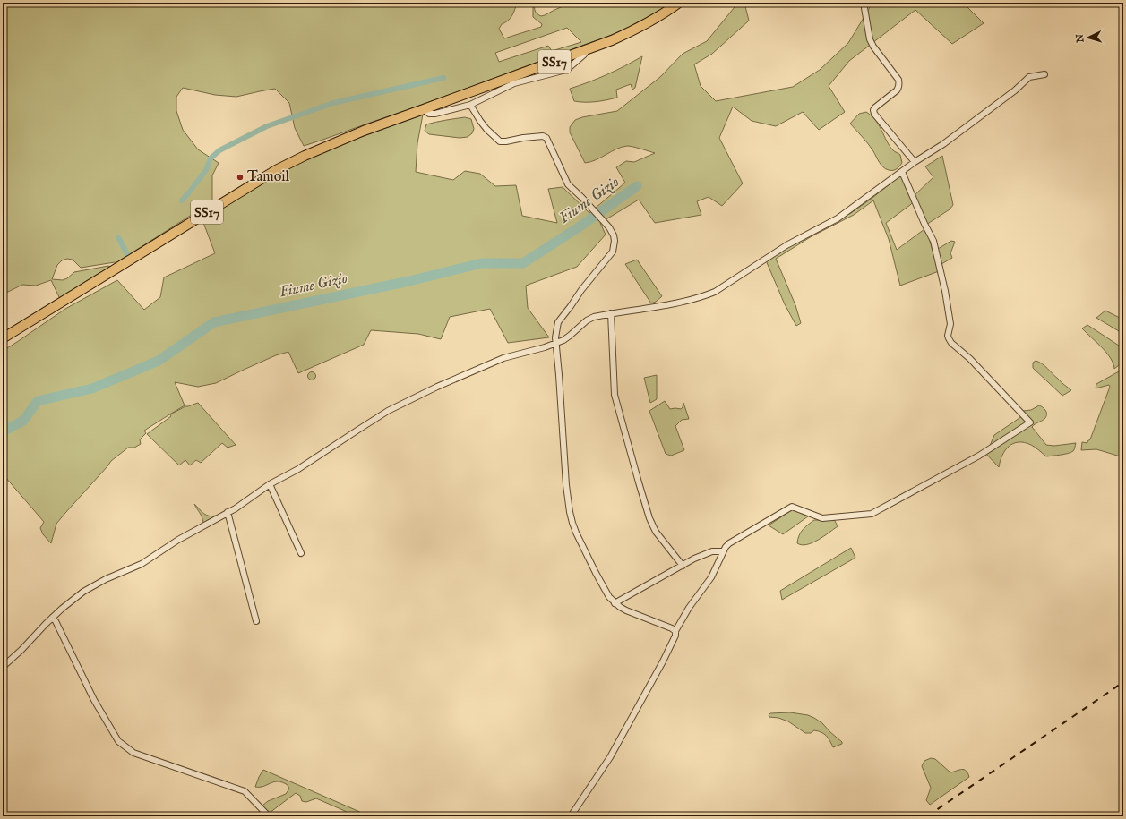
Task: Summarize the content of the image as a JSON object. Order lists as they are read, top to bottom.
{
  "streets": {
    "main road": ["SS17"]
  },
  "water": ["Fiume Gizio"],
  "places": ["Tamoil"],
  "north": "left"
}
